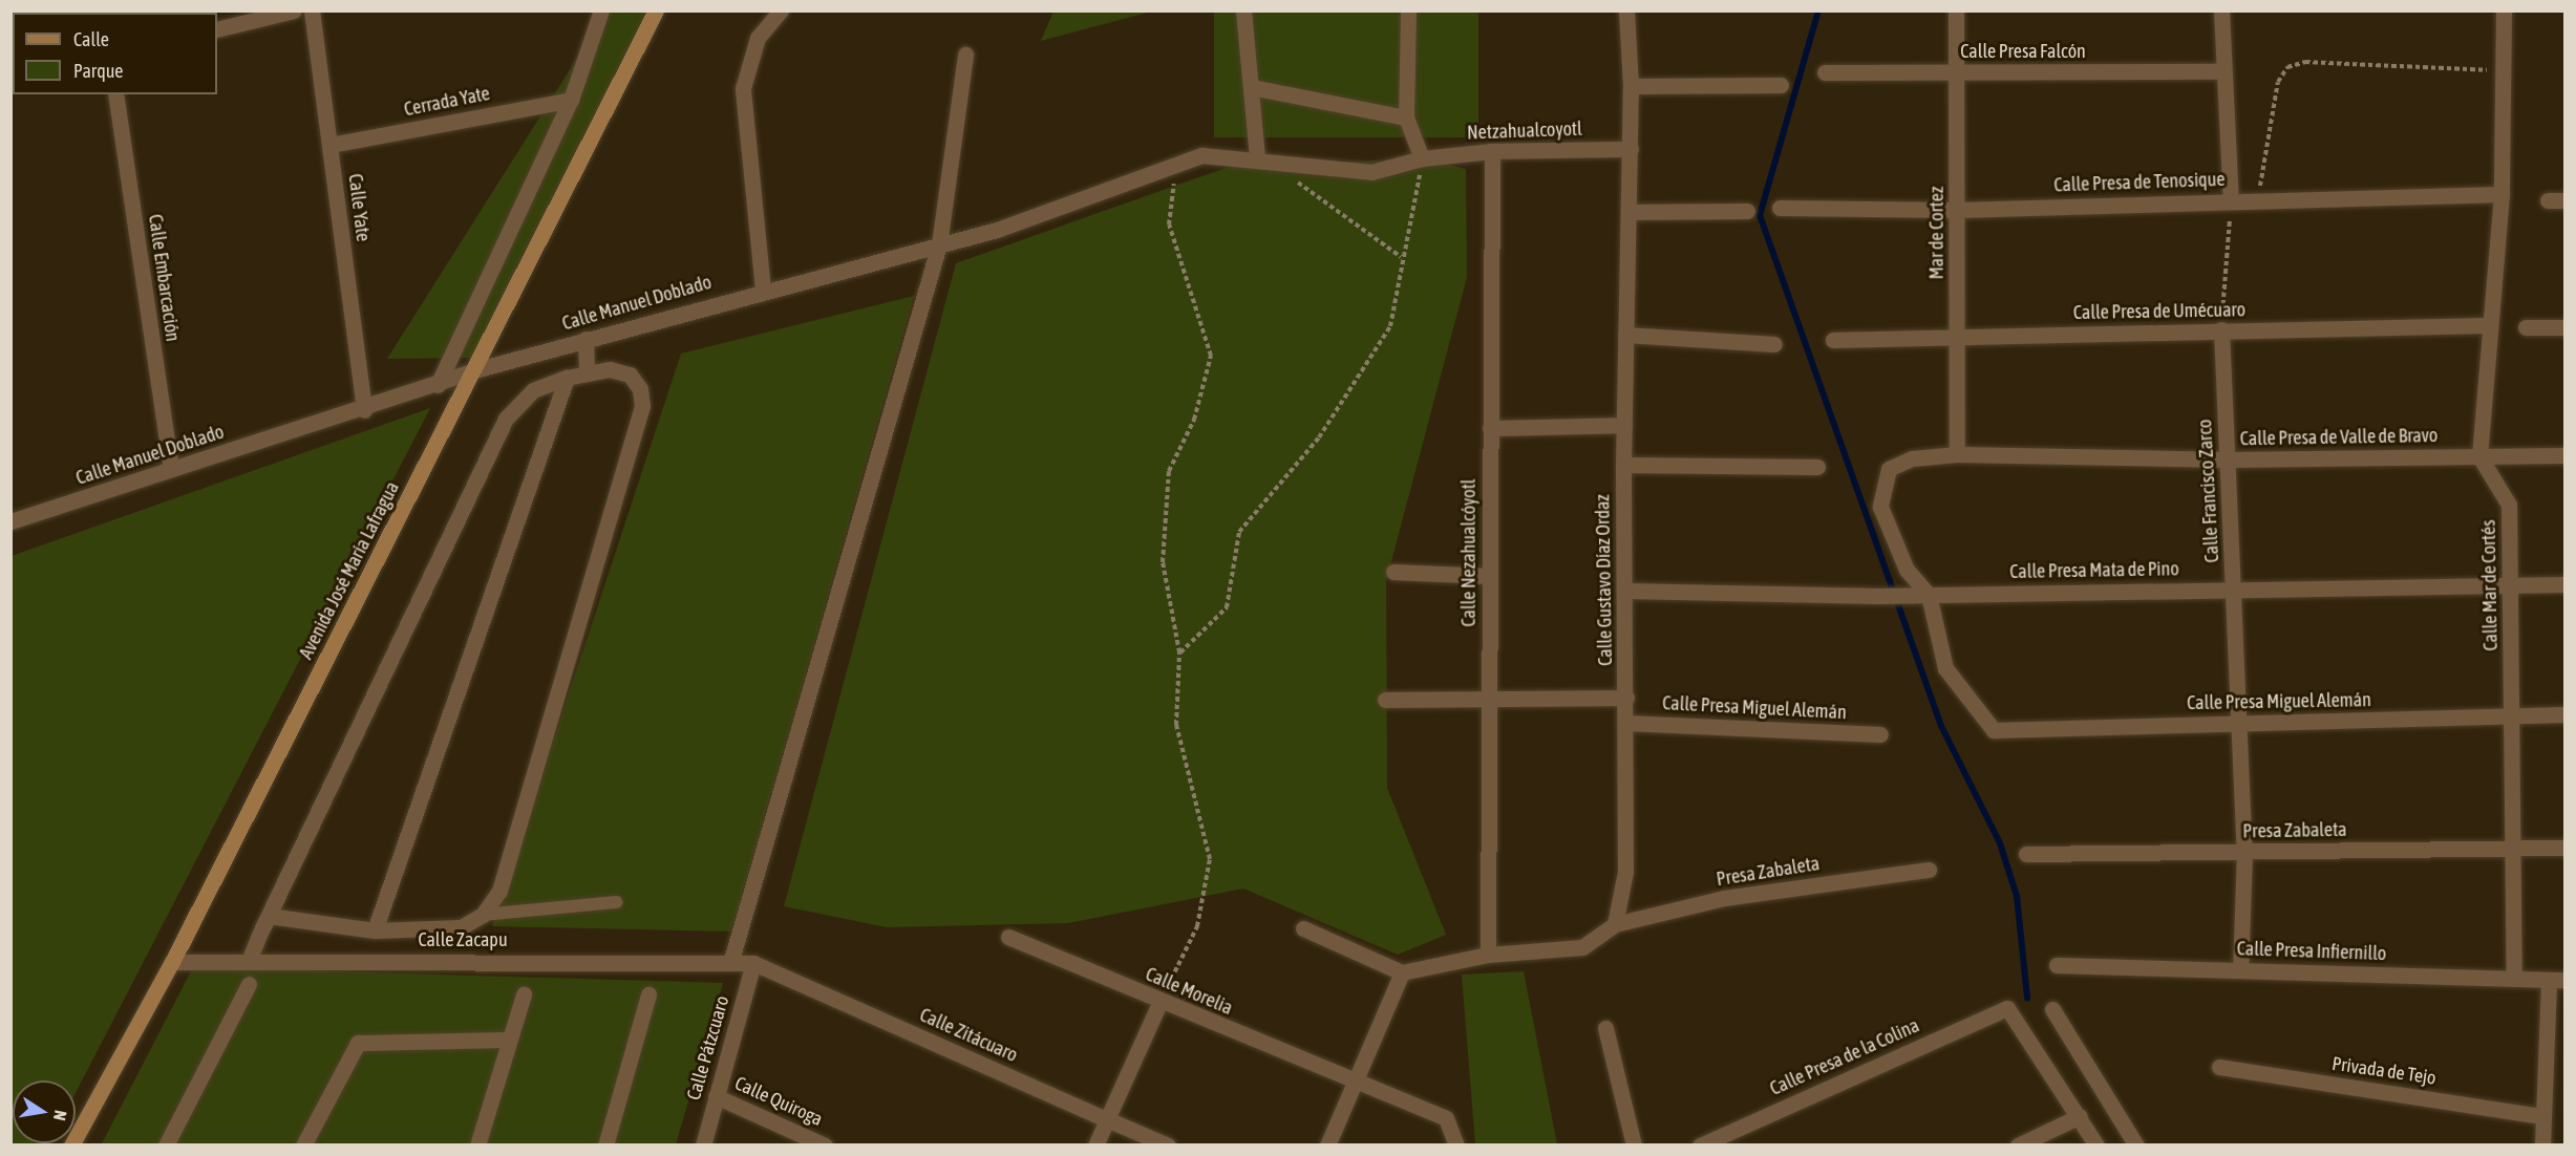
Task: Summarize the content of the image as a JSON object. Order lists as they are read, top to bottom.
{
  "streets": {
    "main road": ["Avenida José María Lafragua"],
    "street": [
      "Calle Presa Falcón",
      "Cerrada Yate",
      "Netzahualcoyotl",
      "Calle Presa de Tenosique",
      "Calle Yate",
      "Mar de Cortez",
      "Calle Embarcación",
      "Calle Manuel Doblado",
      "Calle Presa de Umécuaro",
      "Calle Presa de Valle de Bravo",
      "Calle Francisco Zarco",
      "Calle Nezahualcóyotl",
      "Calle Presa Mata de Pino",
      "Calle Gustavo Díaz Ordaz",
      "Calle Mar de Cortés",
      "Calle Presa Miguel Alemán",
      "Presa Zabaleta",
      "Calle Zacapu",
      "Calle Presa Infiernillo",
      "Calle Morelia",
      "Calle Zitácuaro",
      "Calle Pátzcuaro",
      "Calle Presa de la Colina",
      "Privada de Tejo",
      "Calle Quiroga"
    ]
  },
  "crossings": [
    ["Calle Presa Falcón", "Mar de Cortez"],
    ["Cerrada Yate", "Calle Yate"],
    ["Netzahualcoyotl", "Calle Manuel Doblado"],
    ["Netzahualcoyotl", "Calle Nezahualcóyotl"],
    ["Netzahualcoyotl", "Calle Gustavo Díaz Ordaz"],
    ["Calle Presa de Tenosique", "Mar de Cortez"],
    ["Calle Yate", "Calle Manuel Doblado"],
    ["Mar de Cortez", "Calle Presa de Umécuaro"],
    ["Mar de Cortez", "Calle Presa de Valle de Bravo"],
    ["Calle Embarcación", "Calle Manuel Doblado"],
    ["Calle Manuel Doblado", "Avenida José María Lafragua"],
    ["Calle Presa de Umécuaro", "Calle Francisco Zarco"],
    ["Calle Presa de Valle de Bravo", "Calle Francisco Zarco"],
    ["Calle Presa de Valle de Bravo", "Calle Presa Mata de Pino"],
    ["Calle Presa de Valle de Bravo", "Calle Mar de Cortés"],
    ["Calle Presa de Valle de Bravo", "Calle Presa Miguel Alemán"],
    ["Calle Francisco Zarco", "Calle Presa Mata de Pino"],
    ["Calle Francisco Zarco", "Calle Presa Miguel Alemán"],
    ["Calle Francisco Zarco", "Presa Zabaleta"],
    ["Calle Francisco Zarco", "Calle Presa Infiernillo"],
    ["Avenida José María Lafragua", "Calle Zacapu"],
    ["Calle Presa Mata de Pino", "Calle Gustavo Díaz Ordaz"],
    ["Calle Presa Mata de Pino", "Calle Mar de Cortés"],
    ["Calle Presa Mata de Pino", "Calle Presa Miguel Alemán"],
    ["Calle Gustavo Díaz Ordaz", "Calle Presa Miguel Alemán"],
    ["Calle Gustavo Díaz Ordaz", "Presa Zabaleta"],
    ["Calle Mar de Cortés", "Calle Presa Miguel Alemán"],
    ["Calle Mar de Cortés", "Presa Zabaleta"],
    ["Calle Mar de Cortés", "Calle Presa Infiernillo"],
    ["Calle Zacapu", "Calle Zitácuaro"],
    ["Calle Zacapu", "Calle Pátzcuaro"],
    ["Calle Zitácuaro", "Calle Pátzcuaro"],
    ["Calle Pátzcuaro", "Calle Quiroga"]
  ],
  "legend": ["Calle", "Parque"],
  "north": "right"
}
